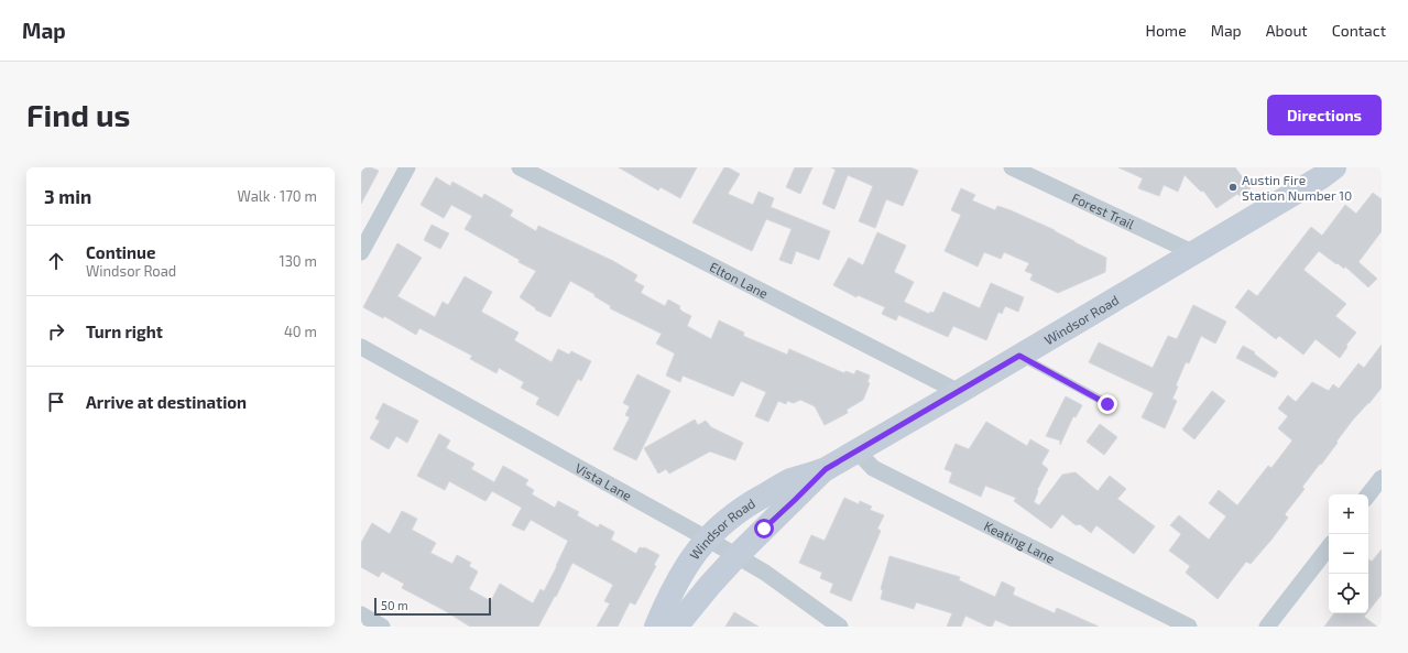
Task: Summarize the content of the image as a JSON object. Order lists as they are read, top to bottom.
{
  "streets": {
    "street": [
      "Forest Trail",
      "Elton Lane",
      "Windsor Road",
      "Vista Lane",
      "Keating Lane"
    ]
  },
  "crossings": [
    ["Forest Trail", "Windsor Road"],
    ["Elton Lane", "Windsor Road"],
    ["Windsor Road", "Vista Lane"],
    ["Windsor Road", "Keating Lane"]
  ],
  "places": ["Austin Fire Station Number 10"],
  "scale_bar": "50 m",
  "page": {
    "header": "Map",
    "nav": [
      "Home",
      "Map",
      "About",
      "Contact"
    ],
    "buttons": "Directions",
    "title": "Find us",
    "heading": ["3 min", "Walk · 170 m"],
    "list": [
      ["Continue", "Windsor Road", "130 m"],
      ["Turn right", "40 m"],
      "Arrive at destination"
    ],
    "map_buttons": ["+", "−"],
    "scale": "50 m"
  }
}
